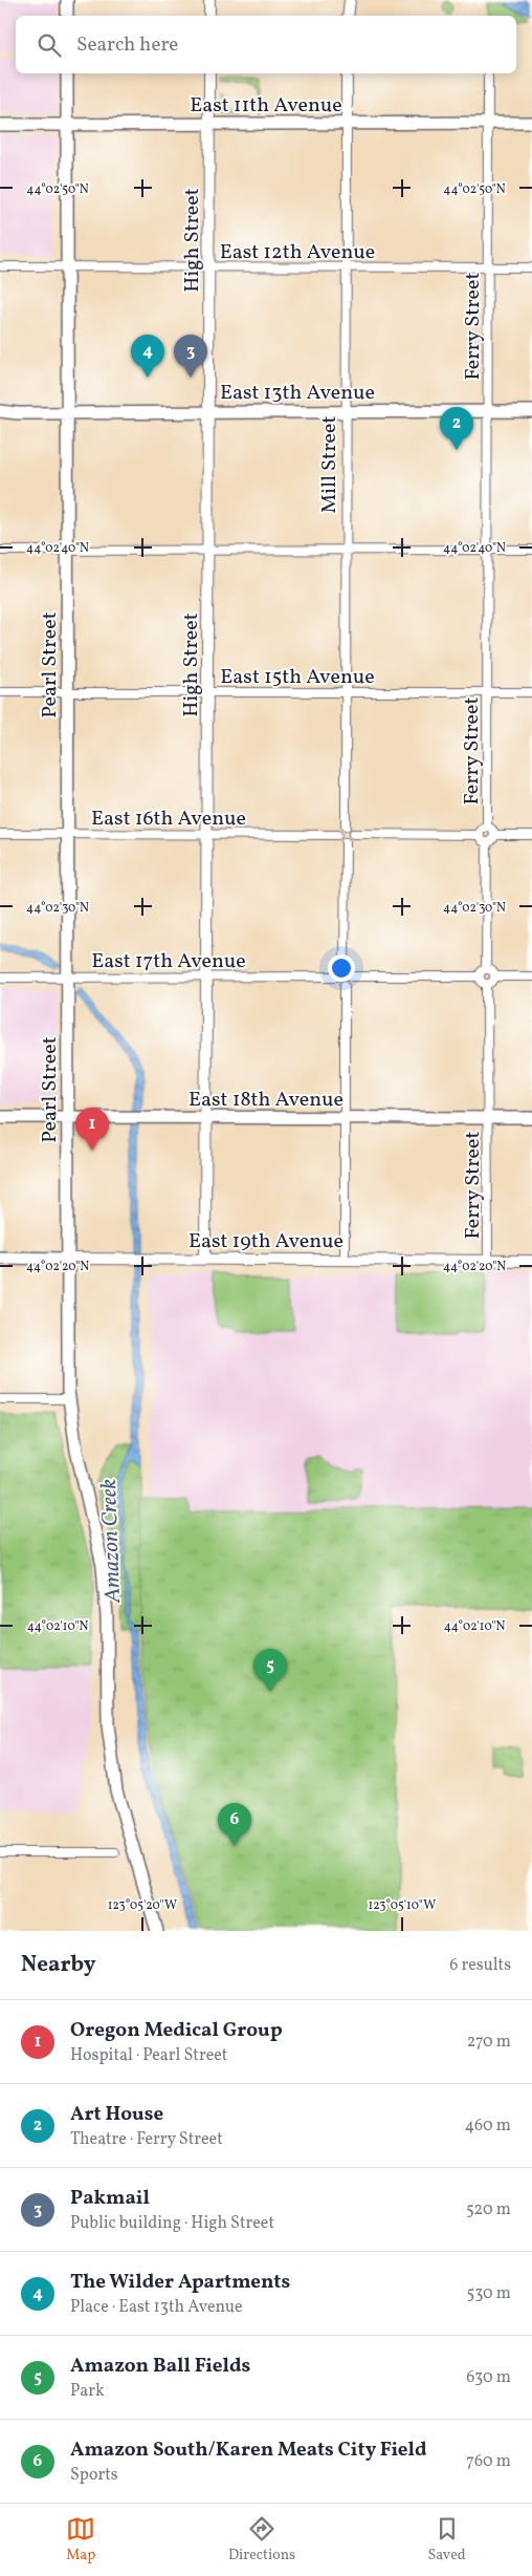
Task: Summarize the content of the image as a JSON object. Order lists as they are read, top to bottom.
{
  "streets": {
    "main road": [
      "East 11th Avenue",
      "East 13th Avenue",
      "Pearl Street",
      "East 18th Avenue",
      "East 19th Avenue"
    ],
    "street": [
      "High Street",
      "East 12th Avenue",
      "Ferry Street",
      "Mill Street",
      "East 15th Avenue",
      "East 16th Avenue",
      "East 17th Avenue"
    ]
  },
  "crossings": [
    ["East 11th Avenue", "High Street"],
    ["East 11th Avenue", "Ferry Street"],
    ["East 11th Avenue", "Mill Street"],
    ["East 11th Avenue", "Pearl Street"],
    ["High Street", "East 12th Avenue"],
    ["High Street", "East 13th Avenue"],
    ["High Street", "East 15th Avenue"],
    ["High Street", "East 16th Avenue"],
    ["High Street", "East 17th Avenue"],
    ["High Street", "East 18th Avenue"],
    ["High Street", "East 19th Avenue"],
    ["East 12th Avenue", "Ferry Street"],
    ["East 12th Avenue", "Mill Street"],
    ["East 12th Avenue", "Pearl Street"],
    ["Ferry Street", "East 13th Avenue"],
    ["Ferry Street", "East 15th Avenue"],
    ["Ferry Street", "East 18th Avenue"],
    ["Ferry Street", "East 19th Avenue"],
    ["East 13th Avenue", "Mill Street"],
    ["East 13th Avenue", "Pearl Street"],
    ["Mill Street", "East 15th Avenue"],
    ["Mill Street", "East 16th Avenue"],
    ["Pearl Street", "East 15th Avenue"],
    ["Pearl Street", "East 16th Avenue"],
    ["Pearl Street", "East 17th Avenue"],
    ["Pearl Street", "East 18th Avenue"],
    ["Pearl Street", "East 19th Avenue"]
  ],
  "water": ["Amazon Creek"],
  "page": {
    "search": "Search here",
    "pins": [
      "3",
      "4",
      "2",
      "1",
      "5",
      "6"
    ],
    "heading": ["Nearby", "6 results"],
    "list": [
      {
        "mark": "1",
        "name": "Oregon Medical Group",
        "note": "Hospital · Pearl Street",
        "value": "270 m"
      },
      {
        "mark": "2",
        "name": "Art House",
        "note": "Theatre · Ferry Street",
        "value": "460 m"
      },
      {
        "mark": "3",
        "name": "Pakmail",
        "note": "Public building · High Street",
        "value": "520 m"
      },
      {
        "mark": "4",
        "name": "The Wilder Apartments",
        "note": "Place · East 13th Avenue",
        "value": "530 m"
      },
      {
        "mark": "5",
        "name": "Amazon Ball Fields",
        "note": "Park",
        "value": "630 m"
      },
      {
        "mark": "6",
        "name": "Amazon South/Karen Meats City Field",
        "note": "Sports",
        "value": "760 m"
      }
    ],
    "nav": ["Map", "Directions", "Saved"]
  },
  "coordinates": [
    "44°02'50\"N",
    "44°02'40\"N",
    "44°02'30\"N",
    "44°02'20\"N",
    "44°02'10\"N",
    "123°05'20\"W",
    "123°05'10\"W"
  ]
}
